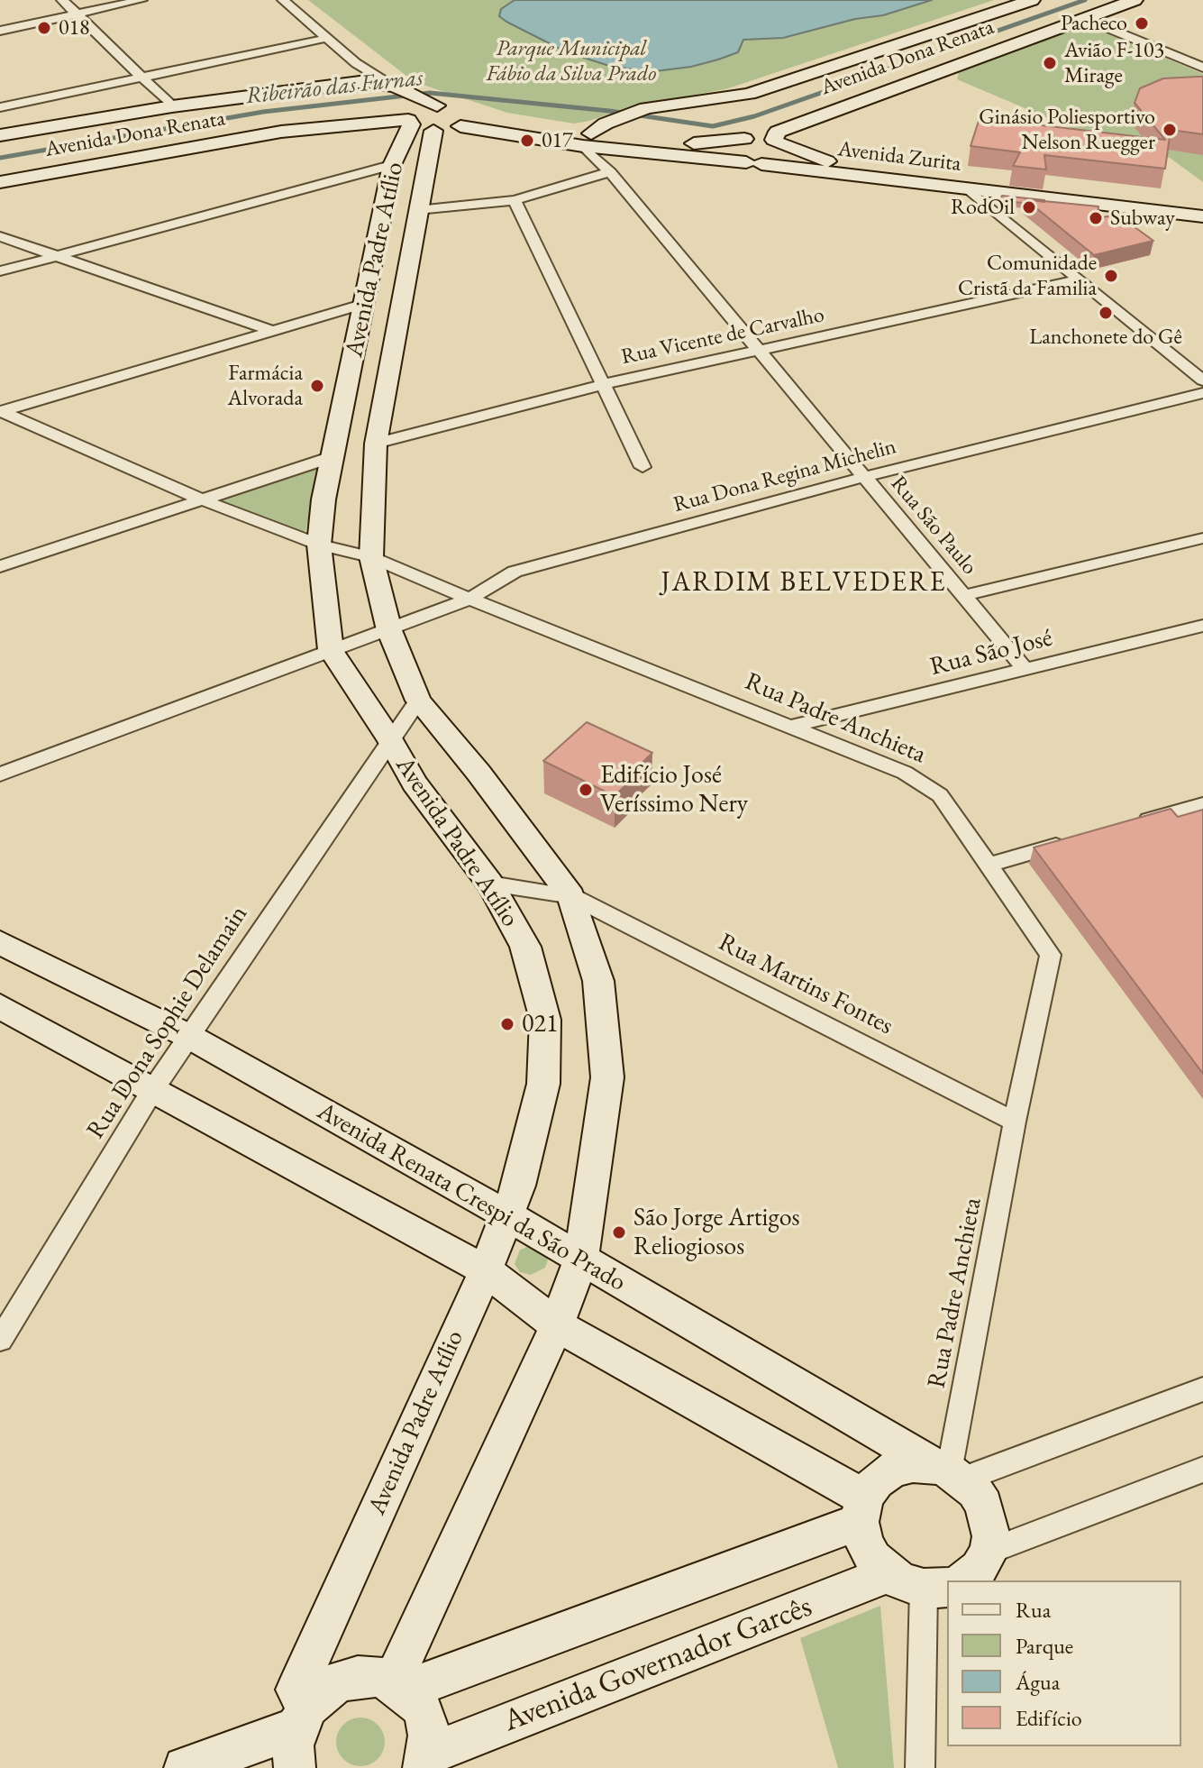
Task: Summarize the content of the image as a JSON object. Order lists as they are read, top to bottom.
{
  "streets": {
    "street": [
      "Avenida Dona Renata",
      "Avenida Zurita",
      "Avenida Padre Atílio",
      "Rua Vicente de Carvalho",
      "Rua Dona Regina Michelin",
      "Rua São Paulo",
      "Rua São José",
      "Rua Padre Anchieta",
      "Rua Martins Fontes",
      "Rua Dona Sophie Delamain",
      "Avenida Renata Crespi da São Prado",
      "Avenida Governador Garcês"
    ]
  },
  "crossings": [
    ["Avenida Dona Renata", "Avenida Zurita"],
    ["Avenida Dona Renata", "Avenida Padre Atílio"],
    ["Avenida Dona Renata", "Rua São Paulo"],
    ["Avenida Zurita", "Rua São Paulo"],
    ["Avenida Padre Atílio", "Rua Vicente de Carvalho"],
    ["Avenida Padre Atílio", "Rua Dona Regina Michelin"],
    ["Avenida Padre Atílio", "Rua Padre Anchieta"],
    ["Avenida Padre Atílio", "Rua Martins Fontes"],
    ["Avenida Padre Atílio", "Rua Dona Sophie Delamain"],
    ["Avenida Padre Atílio", "Avenida Renata Crespi da São Prado"],
    ["Rua Vicente de Carvalho", "Rua São Paulo"],
    ["Rua Dona Regina Michelin", "Rua São Paulo"],
    ["Rua Dona Regina Michelin", "Rua Padre Anchieta"],
    ["Rua São Paulo", "Rua São José"],
    ["Rua São José", "Rua Padre Anchieta"],
    ["Rua Padre Anchieta", "Rua Martins Fontes"],
    ["Rua Padre Anchieta", "Avenida Renata Crespi da São Prado"],
    ["Rua Dona Sophie Delamain", "Avenida Renata Crespi da São Prado"]
  ],
  "districts": ["JARDIM BELVEDERE"],
  "water": ["Ribeirão das Furnas"],
  "parks": ["Parque Municipal Fábio da Silva Prado"],
  "places": [
    "Pacheco",
    "018",
    "Avião F-103 Mirage",
    "Ginásio Poliesportivo Nelson Ruegger",
    "017",
    "RodOil",
    "Subway",
    "Comunidade Cristã da Familia",
    "Lanchonete do Gê",
    "Farmácia Alvorada",
    "Edifício José Veríssimo Nery",
    "021",
    "São Jorge Artigos Reliogiosos"
  ],
  "legend": [
    "Rua",
    "Parque",
    "Água",
    "Edifício"
  ]
}
